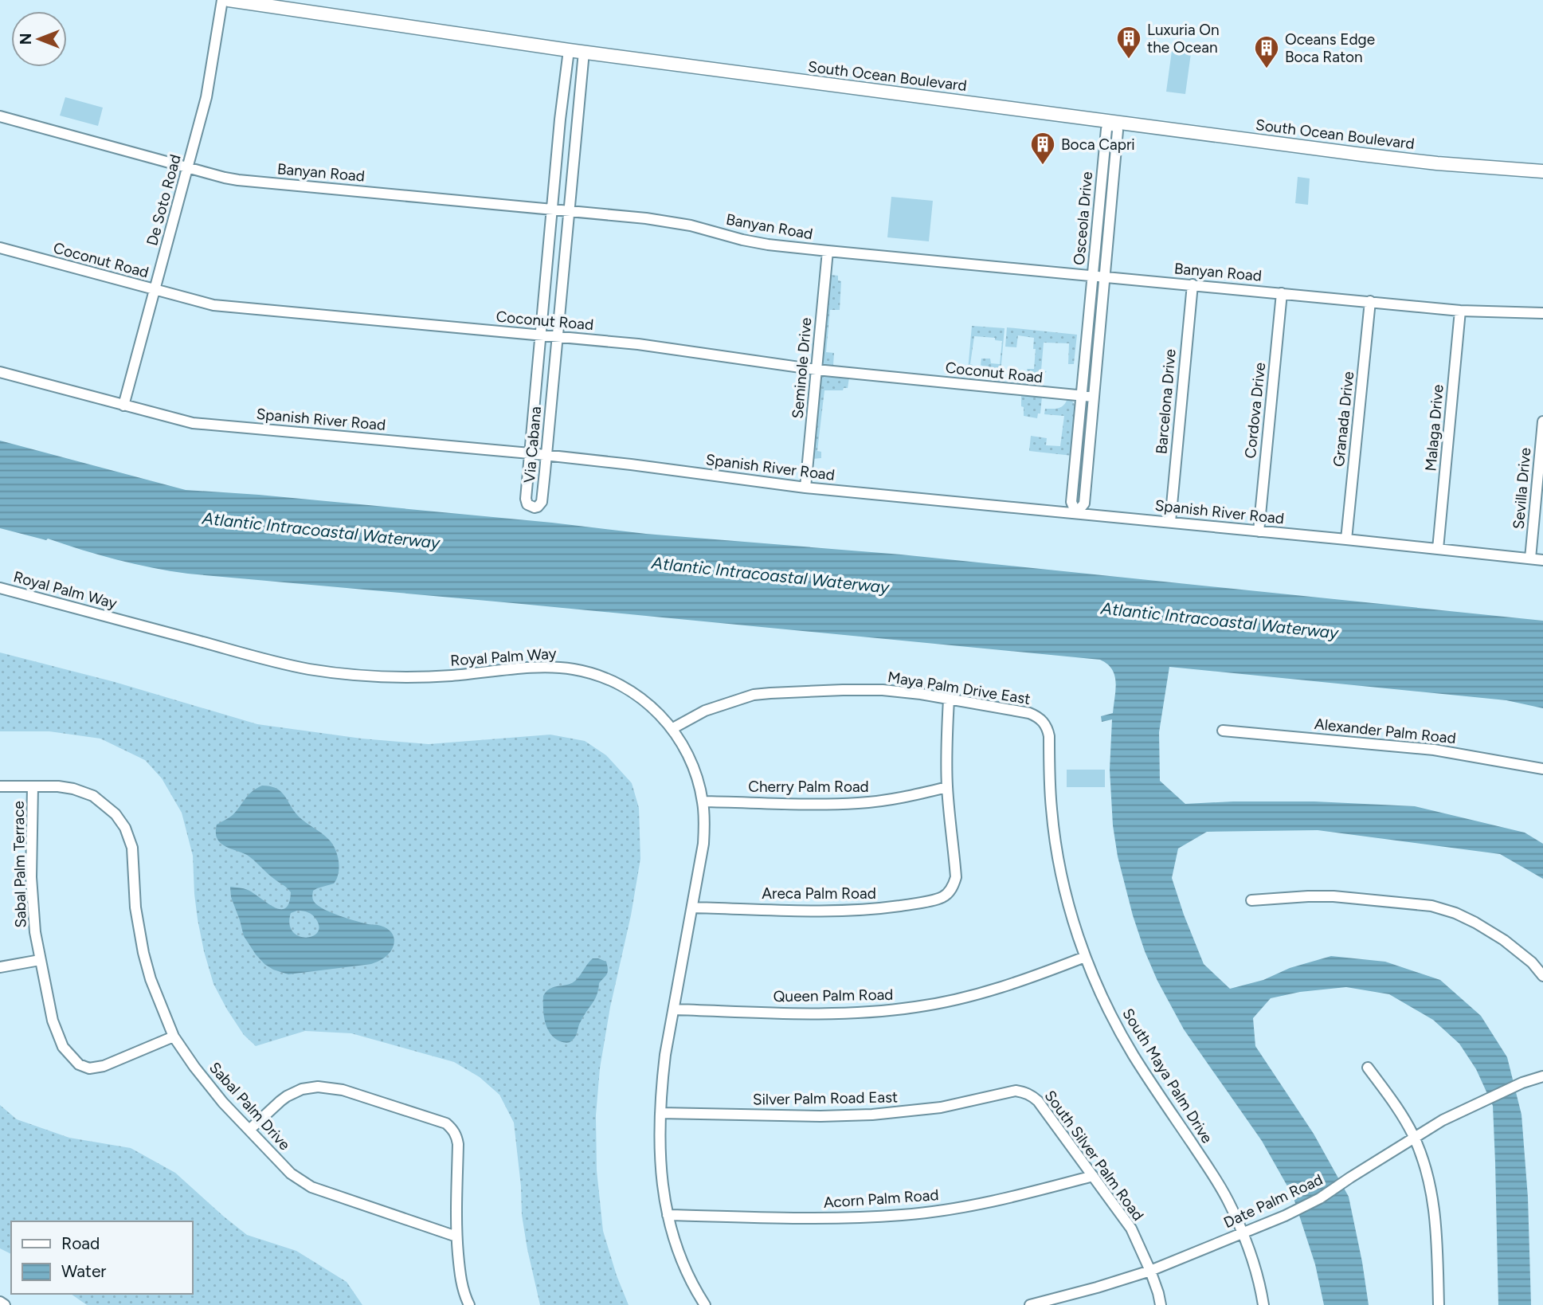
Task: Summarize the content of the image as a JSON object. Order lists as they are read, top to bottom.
{
  "streets": {
    "main road": ["South Ocean Boulevard"],
    "street": [
      "Banyan Road",
      "De Soto Road",
      "Osceola Drive",
      "Coconut Road",
      "Seminole Drive",
      "Barcelona Drive",
      "Cordova Drive",
      "Spanish River Road",
      "Granada Drive",
      "Malaga Drive",
      "Via Cabana",
      "Sevilla Drive",
      "Royal Palm Way",
      "Maya Palm Drive East",
      "Alexander Palm Road",
      "Cherry Palm Road",
      "Sabal Palm Terrace",
      "Areca Palm Road",
      "Queen Palm Road",
      "South Maya Palm Drive",
      "Silver Palm Road East",
      "Sabal Palm Drive",
      "South Silver Palm Road",
      "Acorn Palm Road",
      "Date Palm Road"
    ]
  },
  "crossings": [
    ["South Ocean Boulevard", "Osceola Drive"],
    ["South Ocean Boulevard", "Via Cabana"],
    ["Banyan Road", "De Soto Road"],
    ["Banyan Road", "Osceola Drive"],
    ["Banyan Road", "Seminole Drive"],
    ["Banyan Road", "Barcelona Drive"],
    ["Banyan Road", "Cordova Drive"],
    ["Banyan Road", "Granada Drive"],
    ["Banyan Road", "Malaga Drive"],
    ["Banyan Road", "Via Cabana"],
    ["De Soto Road", "Coconut Road"],
    ["De Soto Road", "Spanish River Road"],
    ["Osceola Drive", "Coconut Road"],
    ["Osceola Drive", "Spanish River Road"],
    ["Coconut Road", "Seminole Drive"],
    ["Coconut Road", "Via Cabana"],
    ["Seminole Drive", "Spanish River Road"],
    ["Barcelona Drive", "Spanish River Road"],
    ["Cordova Drive", "Spanish River Road"],
    ["Spanish River Road", "Granada Drive"],
    ["Spanish River Road", "Malaga Drive"],
    ["Spanish River Road", "Via Cabana"],
    ["Spanish River Road", "Sevilla Drive"],
    ["Royal Palm Way", "Maya Palm Drive East"],
    ["Royal Palm Way", "Cherry Palm Road"],
    ["Royal Palm Way", "Areca Palm Road"],
    ["Royal Palm Way", "Queen Palm Road"],
    ["Royal Palm Way", "Silver Palm Road East"],
    ["Royal Palm Way", "Acorn Palm Road"],
    ["Maya Palm Drive East", "Areca Palm Road"],
    ["Maya Palm Drive East", "South Maya Palm Drive"],
    ["Cherry Palm Road", "Areca Palm Road"],
    ["Sabal Palm Terrace", "Sabal Palm Drive"],
    ["Queen Palm Road", "South Maya Palm Drive"],
    ["South Maya Palm Drive", "Date Palm Road"],
    ["Silver Palm Road East", "South Silver Palm Road"],
    ["South Silver Palm Road", "Acorn Palm Road"],
    ["South Silver Palm Road", "Date Palm Road"]
  ],
  "water": ["Atlantic Intracoastal Waterway"],
  "places": {
    "building": ["Luxuria On the Ocean", "Oceans Edge Boca Raton", "Boca Capri"]
  },
  "legend": ["Road", "Water"],
  "north": "left"
}
